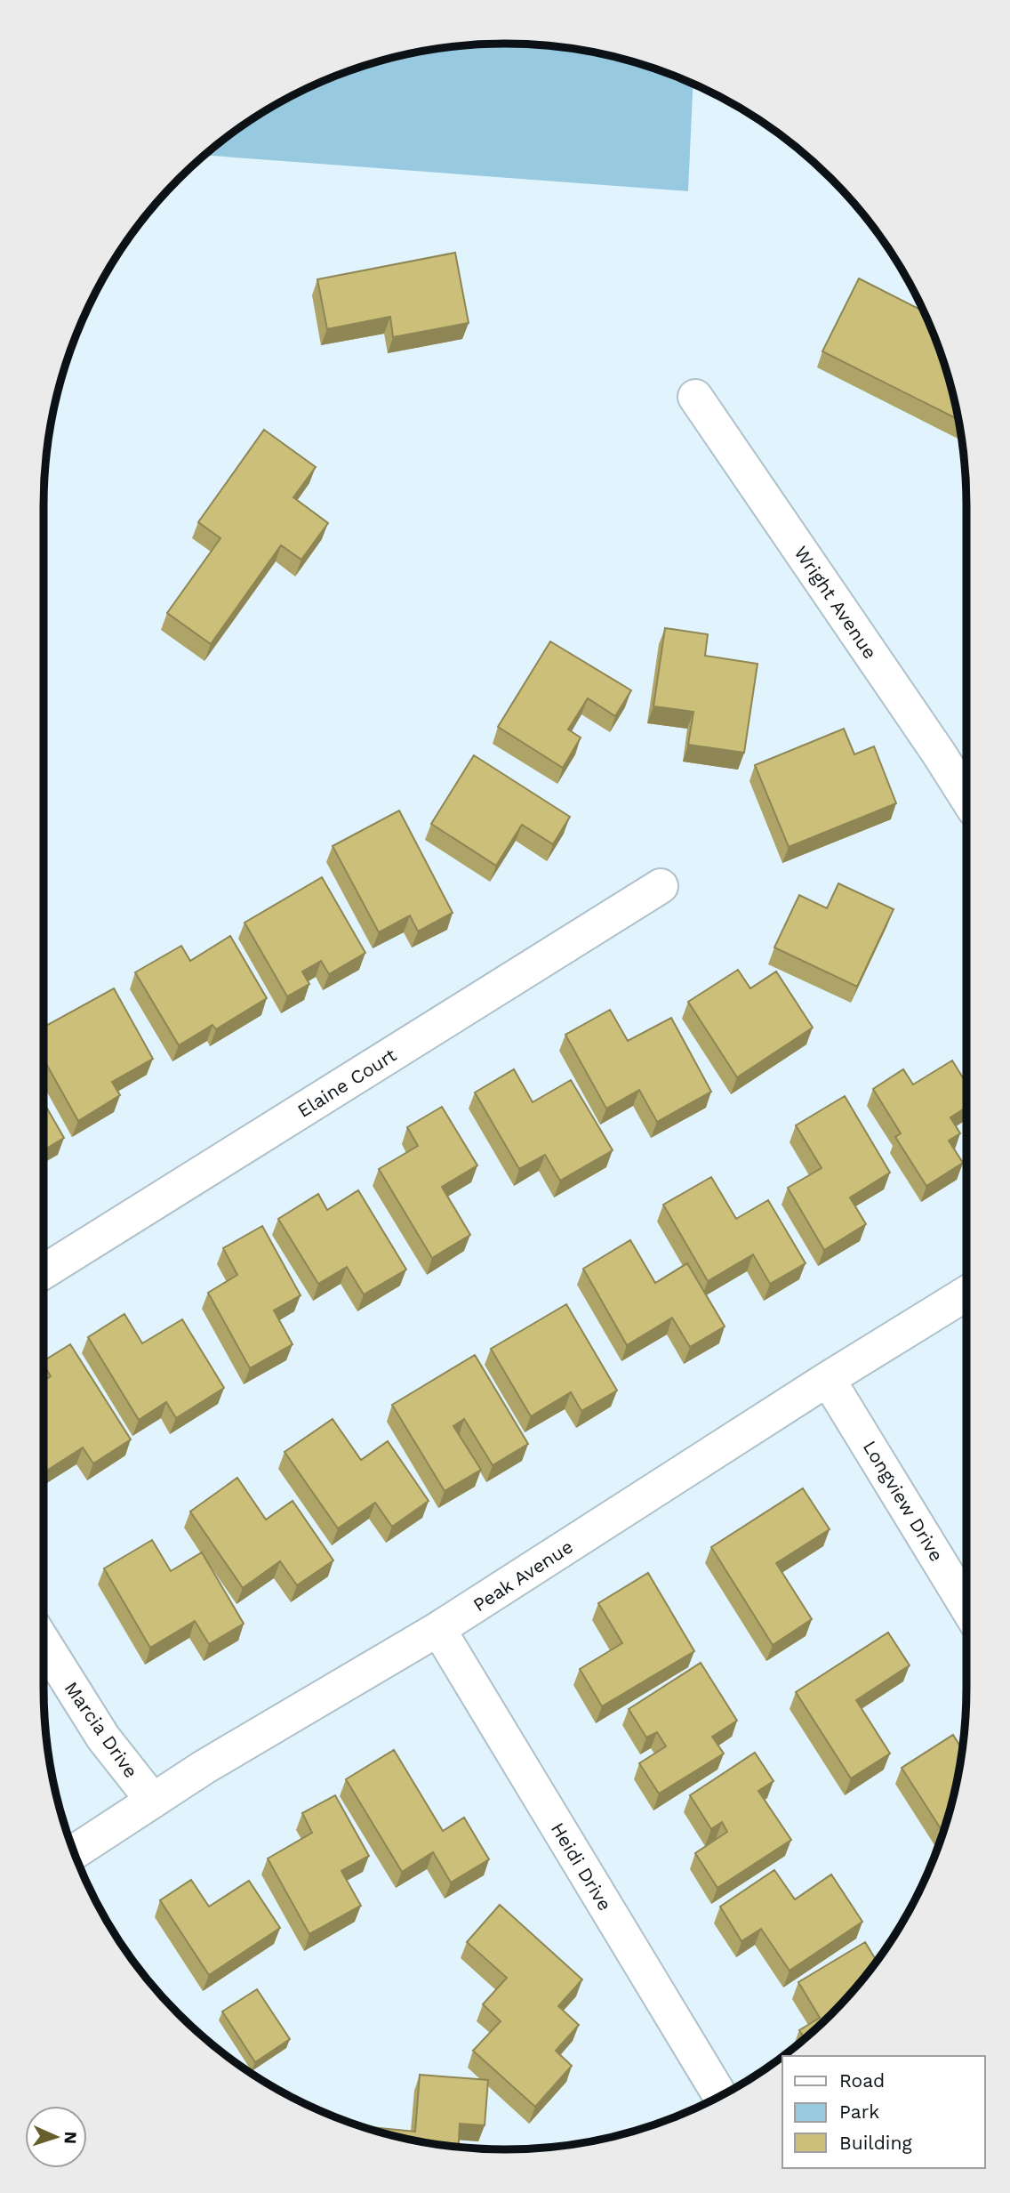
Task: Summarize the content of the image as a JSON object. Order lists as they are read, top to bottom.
{
  "streets": {
    "street": [
      "Wright Avenue",
      "Elaine Court",
      "Longview Drive",
      "Peak Avenue",
      "Marcia Drive",
      "Heidi Drive"
    ]
  },
  "crossings": [
    ["Longview Drive", "Peak Avenue"],
    ["Peak Avenue", "Marcia Drive"],
    ["Peak Avenue", "Heidi Drive"]
  ],
  "legend": ["Road", "Park", "Building"],
  "north": "right"
}
